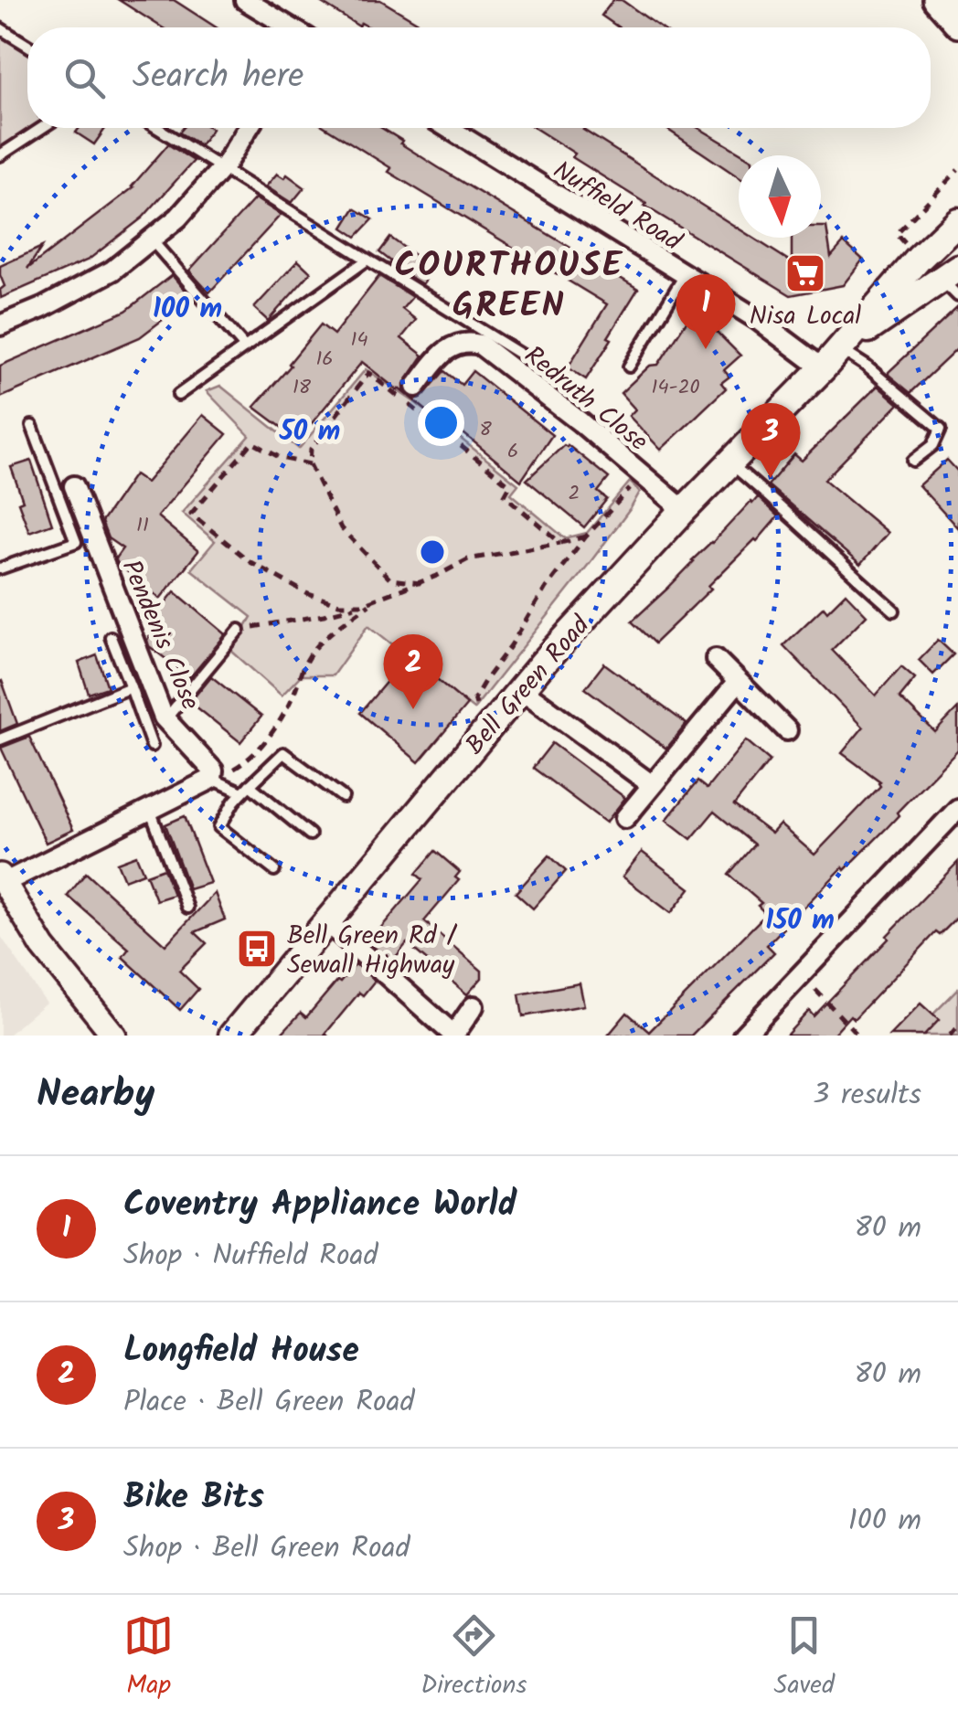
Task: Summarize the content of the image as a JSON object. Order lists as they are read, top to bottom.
{
  "streets": {
    "main road": ["Bell Green Road"],
    "street": ["Nuffield Road", "Redruth Close", "Pendenis Close"]
  },
  "crossings": [
    ["Nuffield Road", "Bell Green Road"],
    ["Redruth Close", "Bell Green Road"]
  ],
  "districts": ["COURTHOUSE GREEN"],
  "places": {
    "supermarket": ["Nisa Local"],
    "bus stop": ["Bell Green Rd / Sewall Highway"]
  },
  "house_numbers": [
    "14",
    "16",
    "18",
    "14-20",
    "8",
    "6",
    "2",
    "11"
  ],
  "north": "bottom",
  "page": {
    "search": "Search here",
    "pins": ["1", "3", "2"],
    "heading": ["Nearby", "3 results"],
    "list": [
      {
        "mark": "1",
        "name": "Coventry Appliance World",
        "note": "Shop · Nuffield Road",
        "value": "80 m"
      },
      {
        "mark": "2",
        "name": "Longfield House",
        "note": "Place · Bell Green Road",
        "value": "80 m"
      },
      {
        "mark": "3",
        "name": "Bike Bits",
        "note": "Shop · Bell Green Road",
        "value": "100 m"
      }
    ],
    "nav": ["Map", "Directions", "Saved"]
  },
  "rings": ["100 m", "50 m", "150 m"]
}
